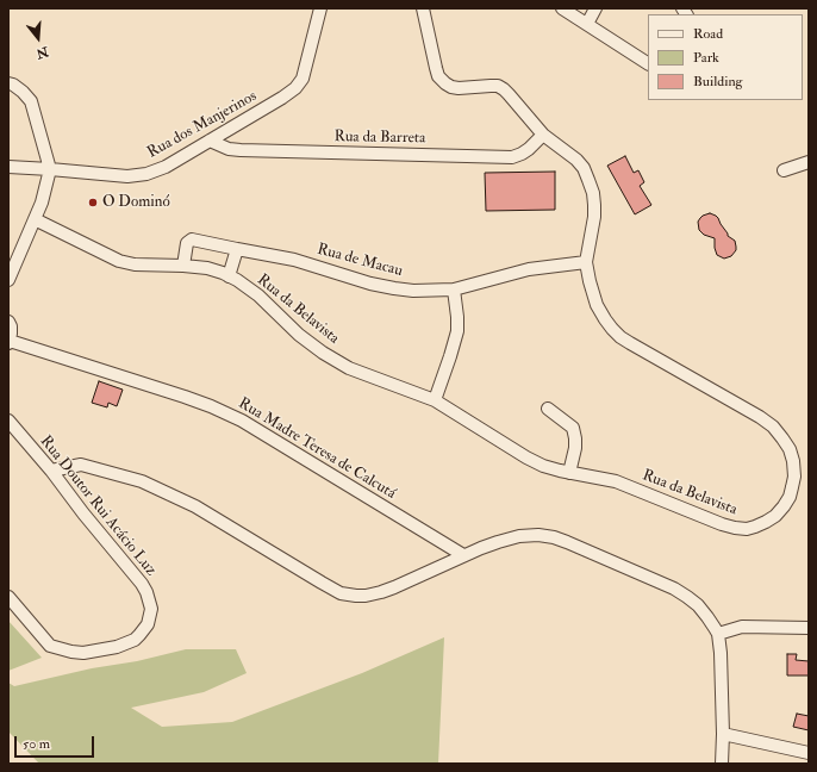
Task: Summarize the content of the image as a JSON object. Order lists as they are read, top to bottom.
{
  "streets": {
    "street": [
      "Rua dos Manjerinos",
      "Rua da Barreta",
      "Rua de Macau",
      "Rua da Belavista",
      "Rua Madre Teresa de Calcutá",
      "Rua Doutor Rui Acácio Luz"
    ]
  },
  "crossings": [
    ["Rua dos Manjerinos", "Rua da Barreta"],
    ["Rua da Barreta", "Rua da Belavista"],
    ["Rua de Macau", "Rua da Belavista"]
  ],
  "places": ["O Dominó"],
  "legend": ["Road", "Park", "Building"],
  "scale_bar": "50 m",
  "north": "bottom"
}
